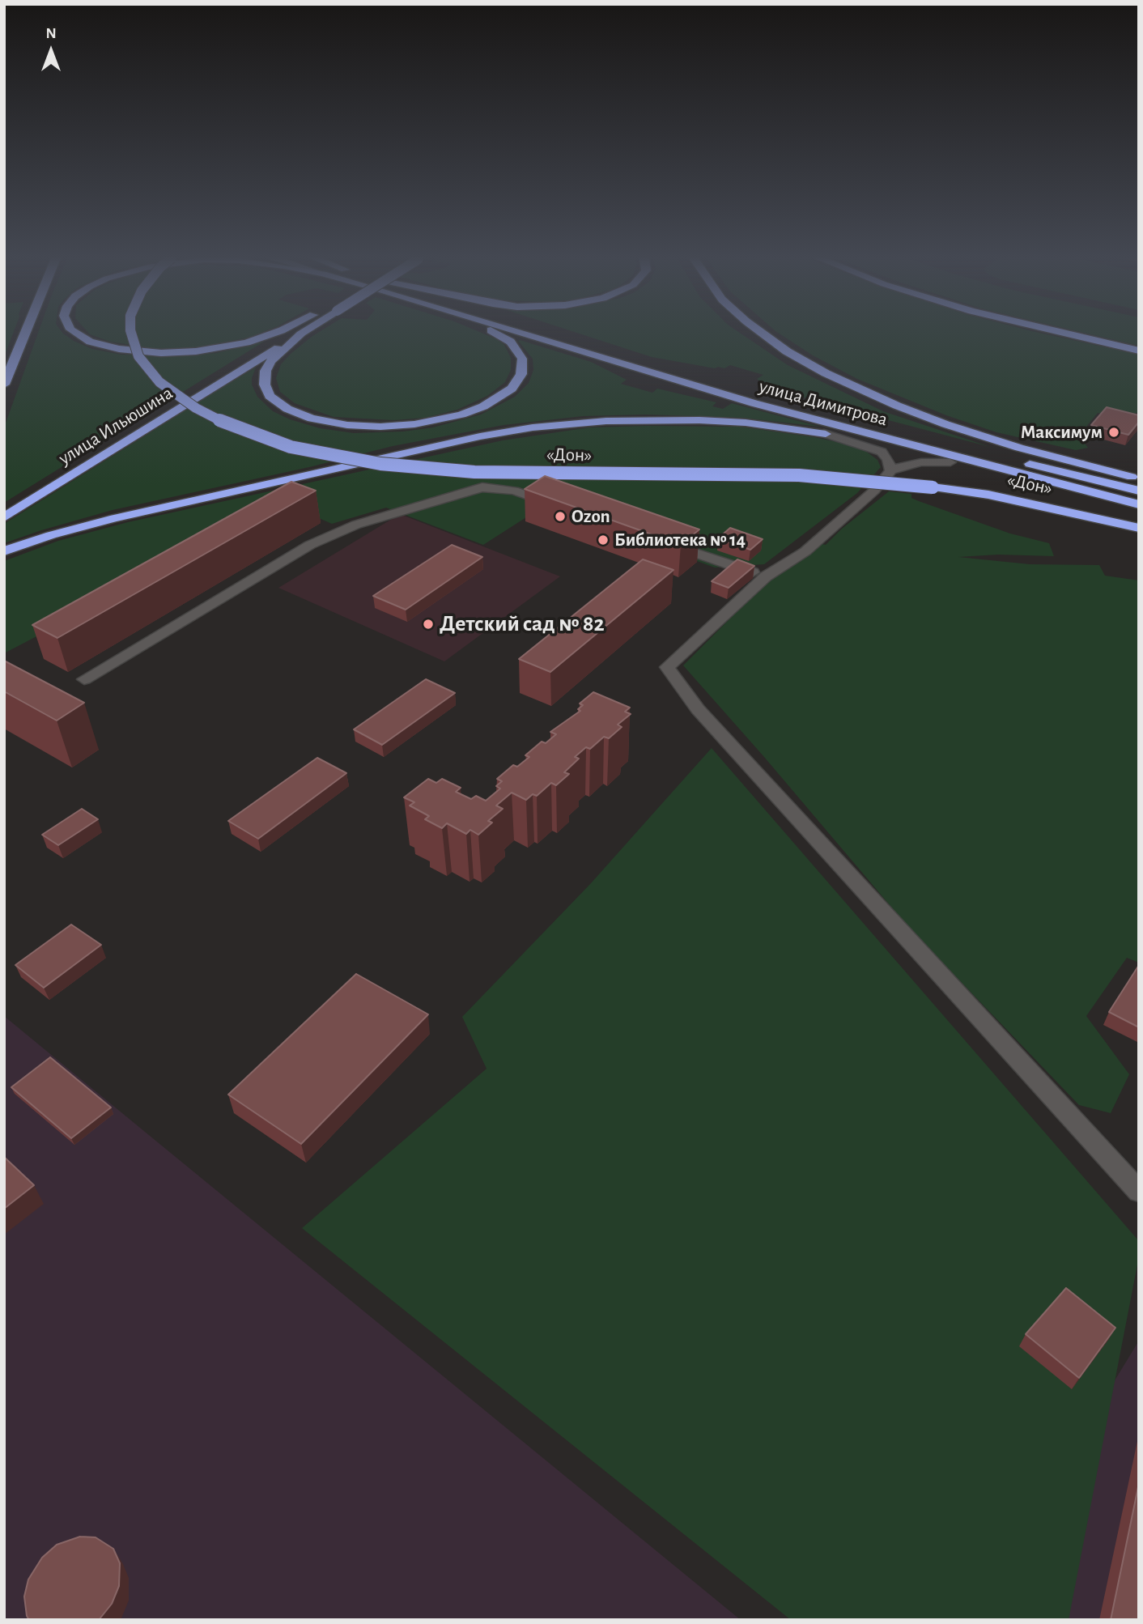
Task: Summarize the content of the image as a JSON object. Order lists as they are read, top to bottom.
{
  "streets": {
    "highway": ["улица Димитрова", "улица Ильюшина", "«Дон»"]
  },
  "places": [
    "Максимум",
    "Ozon",
    "Библиотека № 14",
    "Детский сад № 82"
  ],
  "north": "top"
}
